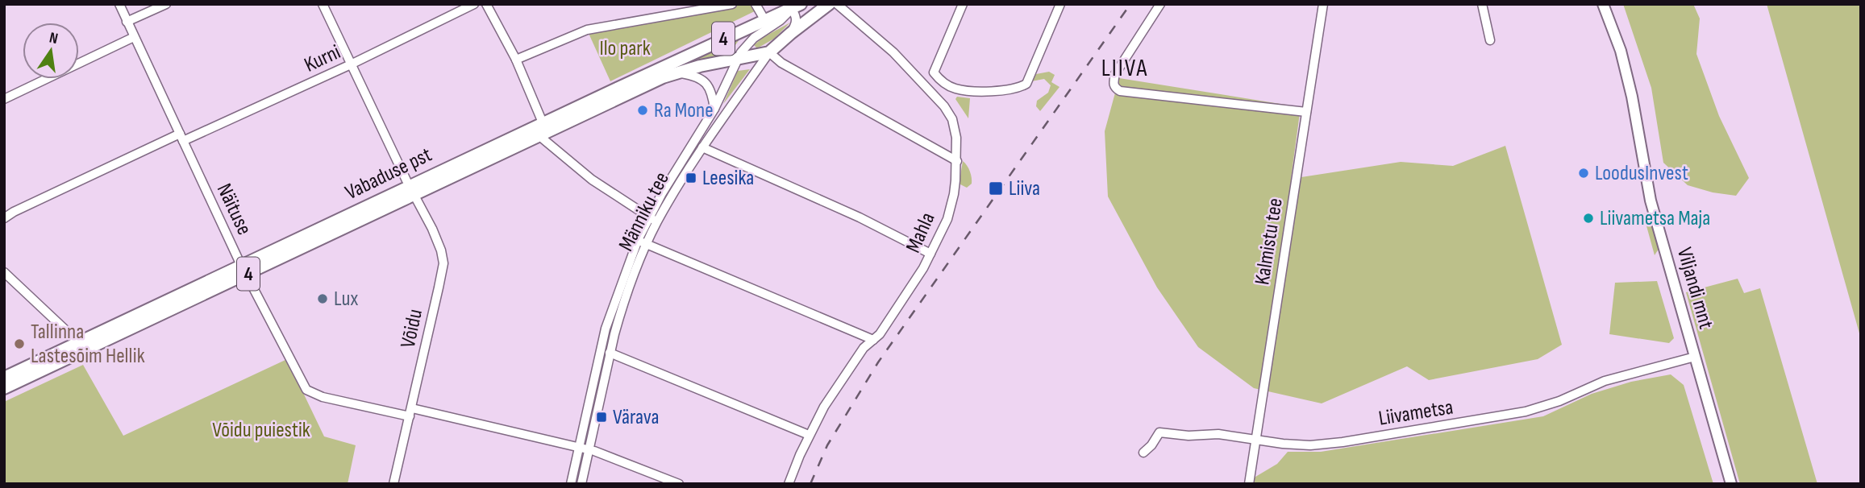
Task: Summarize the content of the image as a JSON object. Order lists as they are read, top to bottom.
{
  "streets": {
    "highway": ["4", "Vabaduse pst", "Männiku tee"],
    "main road": ["Viljandi mnt"],
    "street": [
      "Kurni",
      "Näituse",
      "Mahla",
      "Kalmistu tee",
      "Võidu",
      "Liivametsa"
    ]
  },
  "crossings": [
    ["Kurni", "Näituse"],
    ["Kurni", "Võidu"],
    ["Vabaduse pst", "Näituse"],
    ["Vabaduse pst", "Männiku tee"],
    ["Vabaduse pst", "Võidu"],
    ["Näituse", "Võidu"],
    ["Kalmistu tee", "Liivametsa"],
    ["Viljandi mnt", "Liivametsa"]
  ],
  "districts": ["LIIVA"],
  "parks": ["Ilo park", "Võidu puiestik"],
  "places": {
    "other": [
      "Ra Mone",
      "LoodusInvest",
      "Liivametsa Maja",
      "Lux",
      "Tallinna Lastesõim Hellik"
    ],
    "transit": ["Leesika", "Liiva", "Värava"]
  },
  "north": "top"
}
